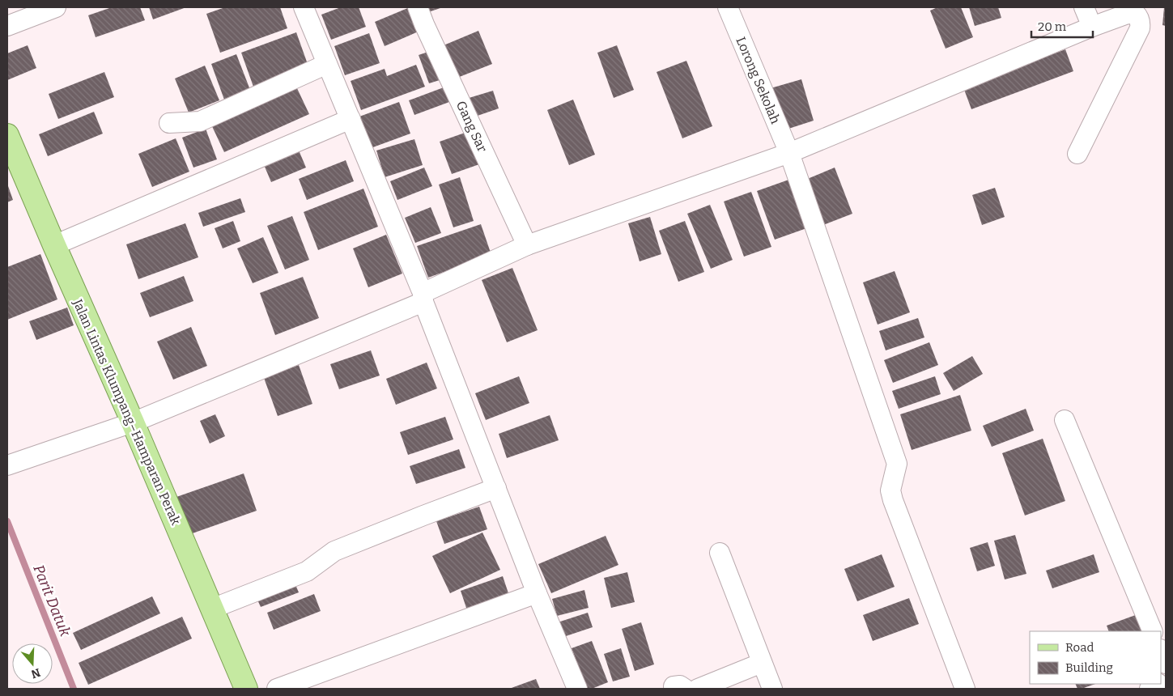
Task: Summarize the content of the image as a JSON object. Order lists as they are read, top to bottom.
{
  "streets": {
    "main road": ["Jalan Lintas Klumpang–Hamparan Perak"],
    "street": ["Lorong Sekolah", "Gang Sar"]
  },
  "water": ["Parit Datuk"],
  "legend": ["Road", "Building"],
  "scale_bar": "20 m",
  "north": "bottom"
}
